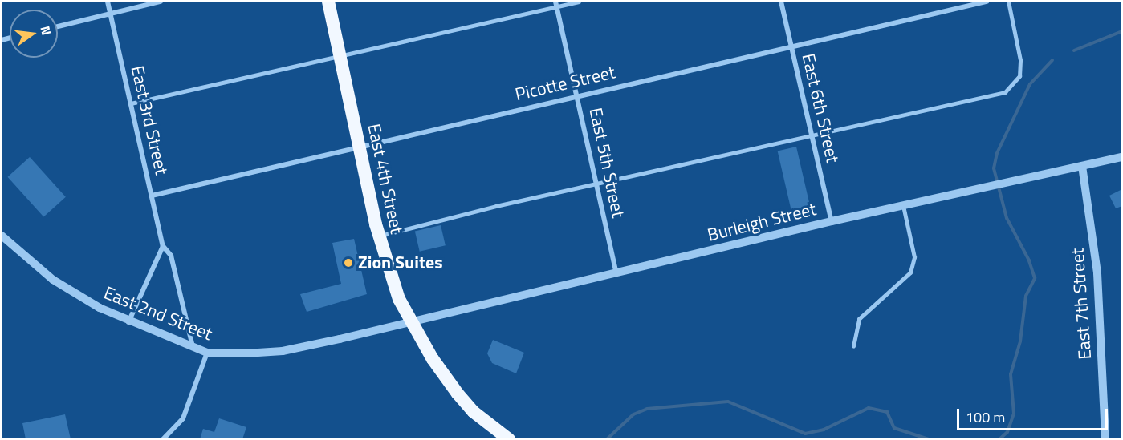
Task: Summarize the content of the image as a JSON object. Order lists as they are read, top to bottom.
{
  "streets": {
    "highway": ["East 4th Street"],
    "street": [
      "Picotte Street",
      "East 6th Street",
      "East 3rd Street",
      "East 5th Street",
      "Burleigh Street",
      "East 7th Street",
      "East 2nd Street"
    ]
  },
  "crossings": [
    ["Picotte Street", "East 6th Street"],
    ["Picotte Street", "East 3rd Street"],
    ["Picotte Street", "East 5th Street"],
    ["Picotte Street", "East 4th Street"],
    ["East 6th Street", "Burleigh Street"],
    ["East 3rd Street", "East 2nd Street"],
    ["East 5th Street", "Burleigh Street"],
    ["East 4th Street", "Burleigh Street"],
    ["East 4th Street", "East 2nd Street"],
    ["Burleigh Street", "East 7th Street"],
    ["Burleigh Street", "East 2nd Street"]
  ],
  "places": ["Zion Suites"],
  "scale_bar": "100 m",
  "north": "right"
}
